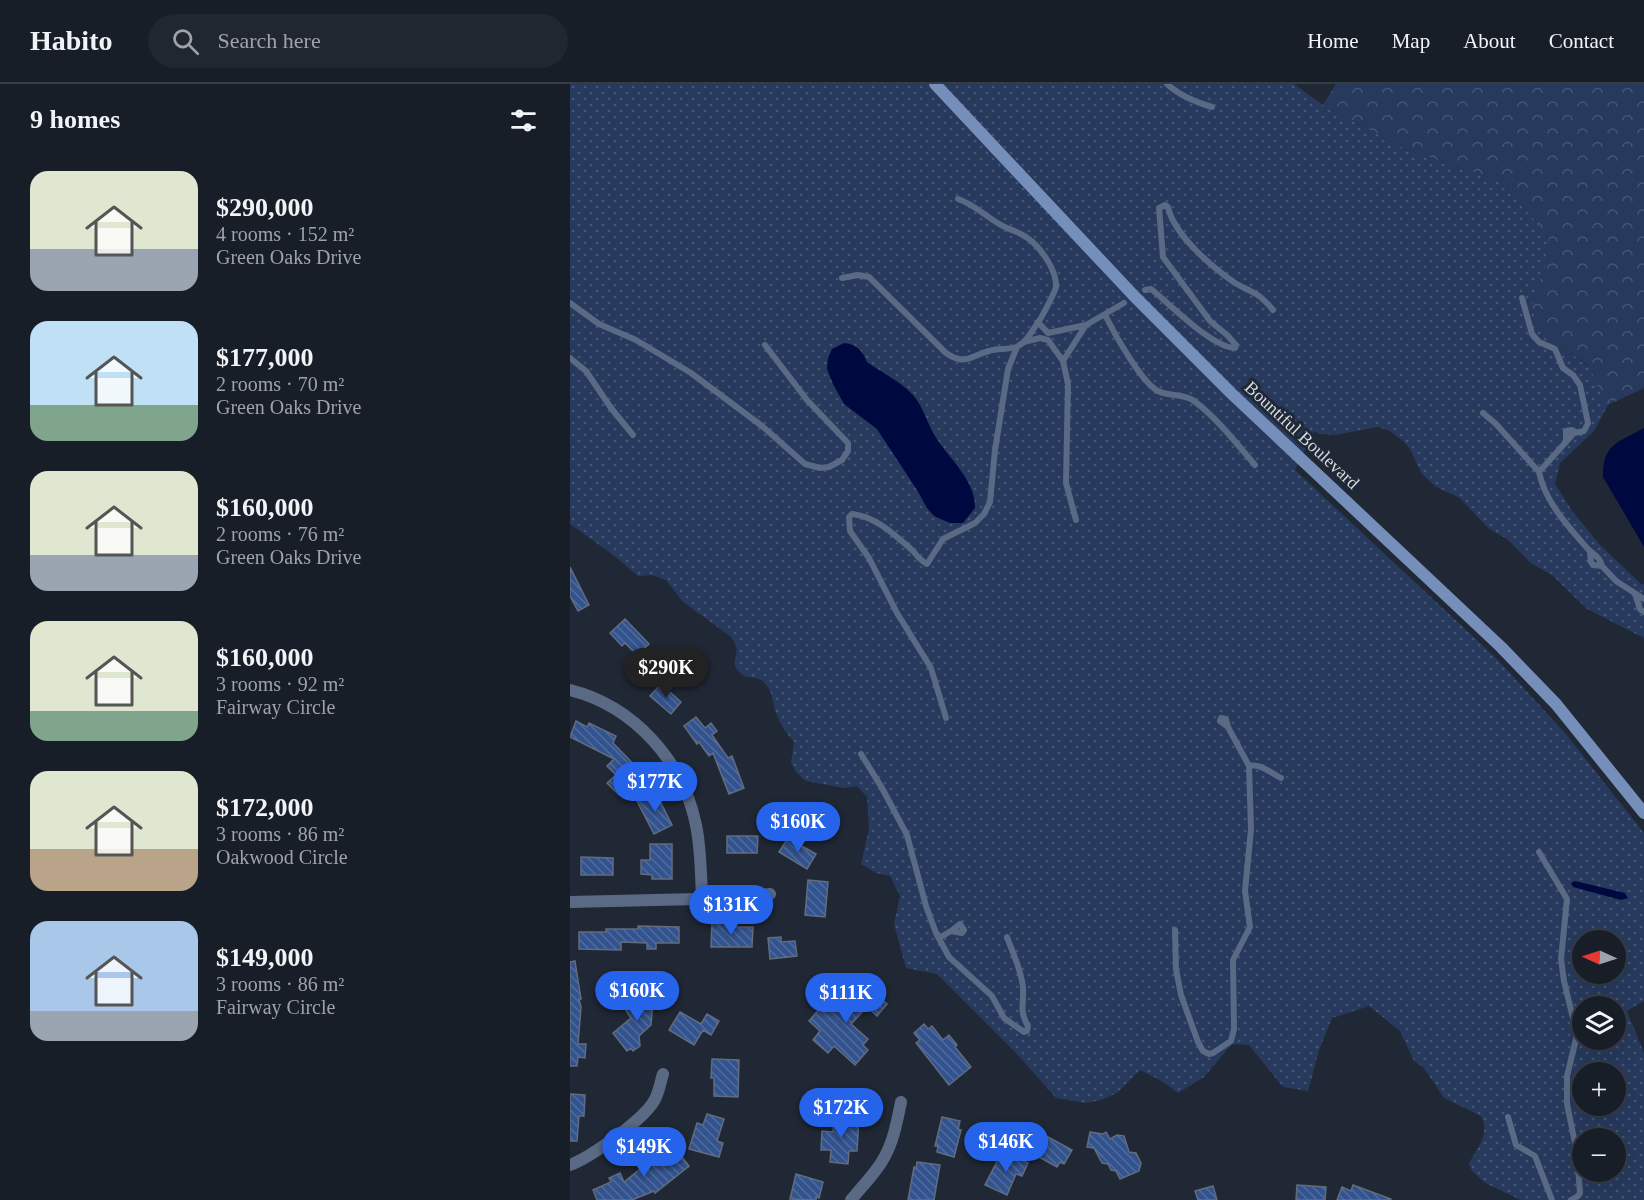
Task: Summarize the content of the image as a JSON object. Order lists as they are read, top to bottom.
{
  "streets": {
    "main road": ["Bountiful Boulevard"]
  },
  "north": "left",
  "page": {
    "header": "Habito",
    "search": "Search here",
    "nav": [
      "Home",
      "Map",
      "About",
      "Contact"
    ],
    "heading": "9 homes",
    "list": [
      {
        "name": "$290,000",
        "note": "4 rooms · 152 m² · Green Oaks Drive"
      },
      {
        "name": "$177,000",
        "note": "2 rooms · 70 m² · Green Oaks Drive"
      },
      {
        "name": "$160,000",
        "note": "2 rooms · 76 m² · Green Oaks Drive"
      },
      {
        "name": "$160,000",
        "note": "3 rooms · 92 m² · Fairway Circle"
      },
      {
        "name": "$172,000",
        "note": "3 rooms · 86 m² · Oakwood Circle"
      },
      {
        "name": "$149,000",
        "note": "3 rooms · 86 m² · Fairway Circle"
      }
    ],
    "price": [
      "$290K",
      "$177K",
      "$160K",
      "$131K",
      "$160K",
      "$111K",
      "$172K",
      "$146K",
      "$149K"
    ],
    "map_buttons": ["+", "−"]
  }
}
